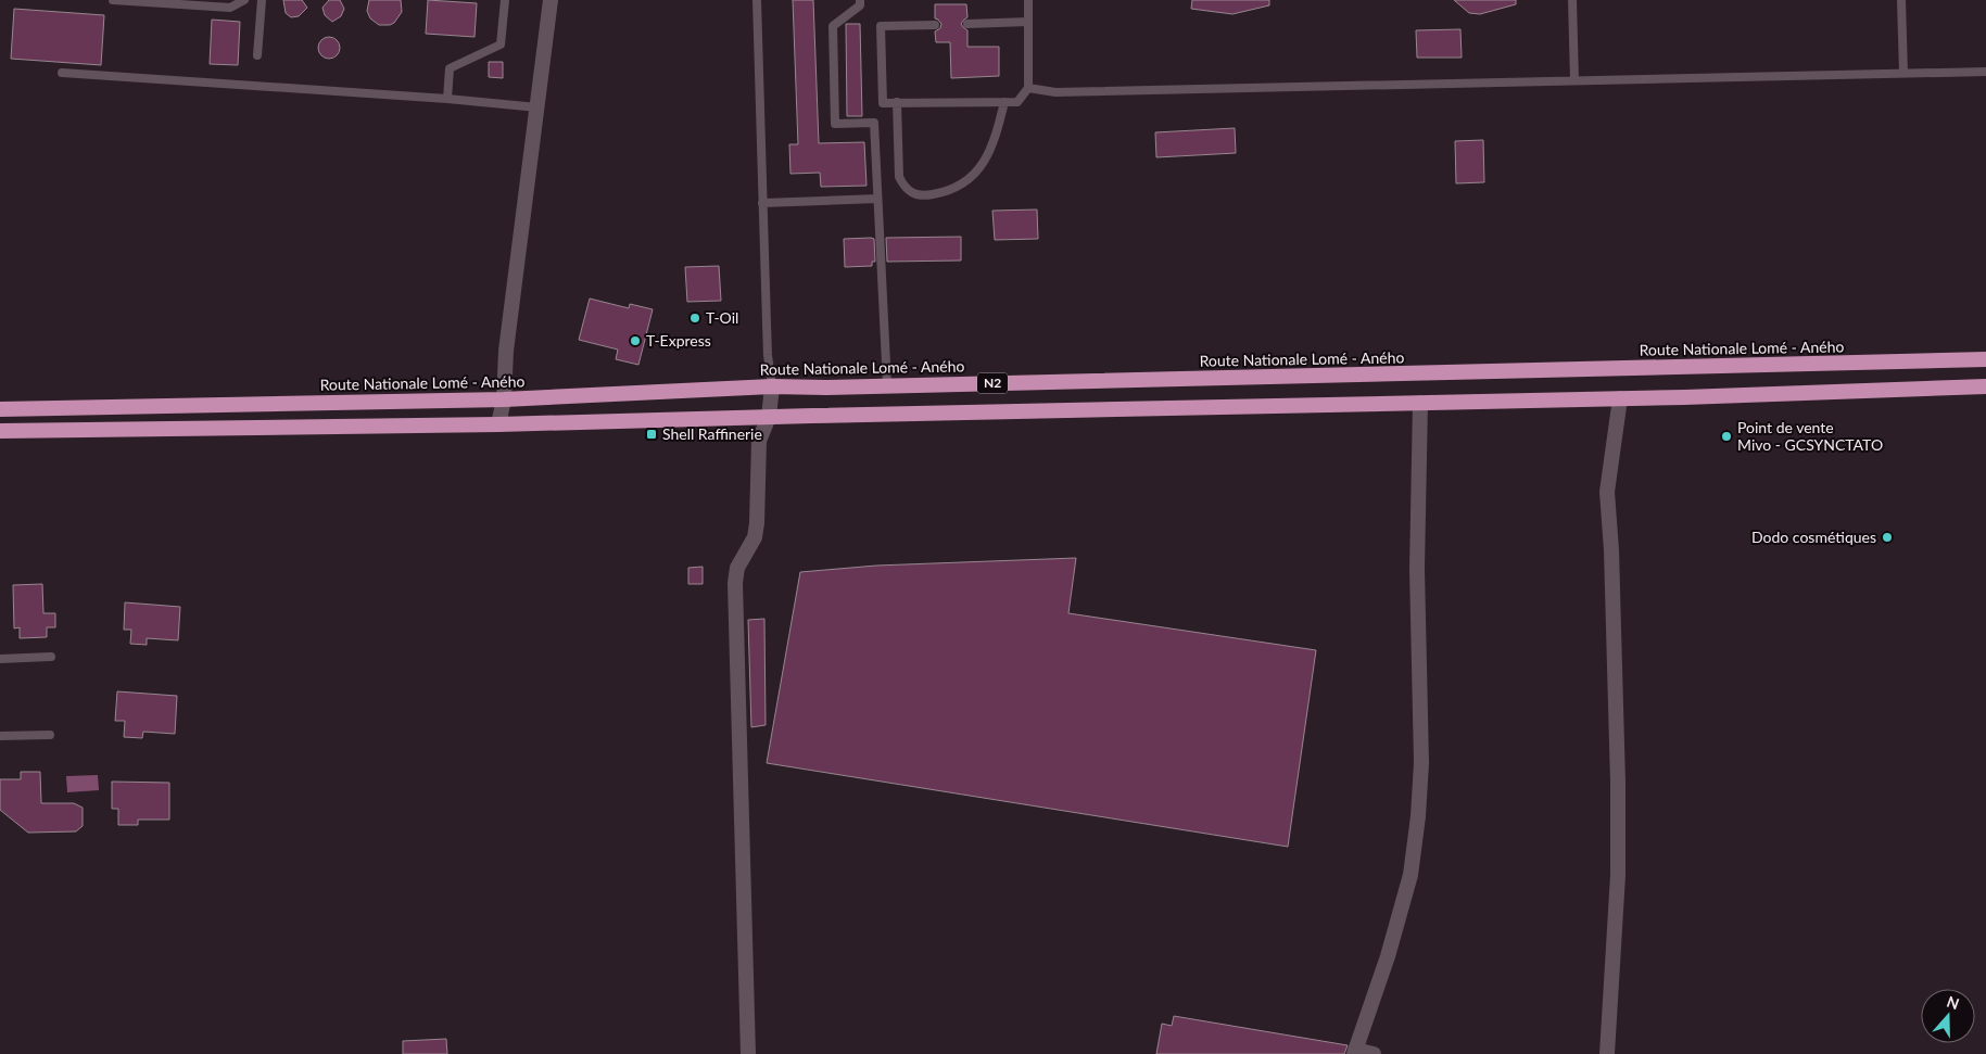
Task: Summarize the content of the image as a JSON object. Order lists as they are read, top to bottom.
{
  "streets": {
    "highway": ["Route Nationale Lomé - Aného", "N2"]
  },
  "places": {
    "other": [
      "T-Oil",
      "T-Express",
      "Point de vente Mivo - GCSYNCTATO",
      "Dodo cosmétiques"
    ],
    "transit": ["Shell Raffinerie"]
  },
  "north": "top"
}
